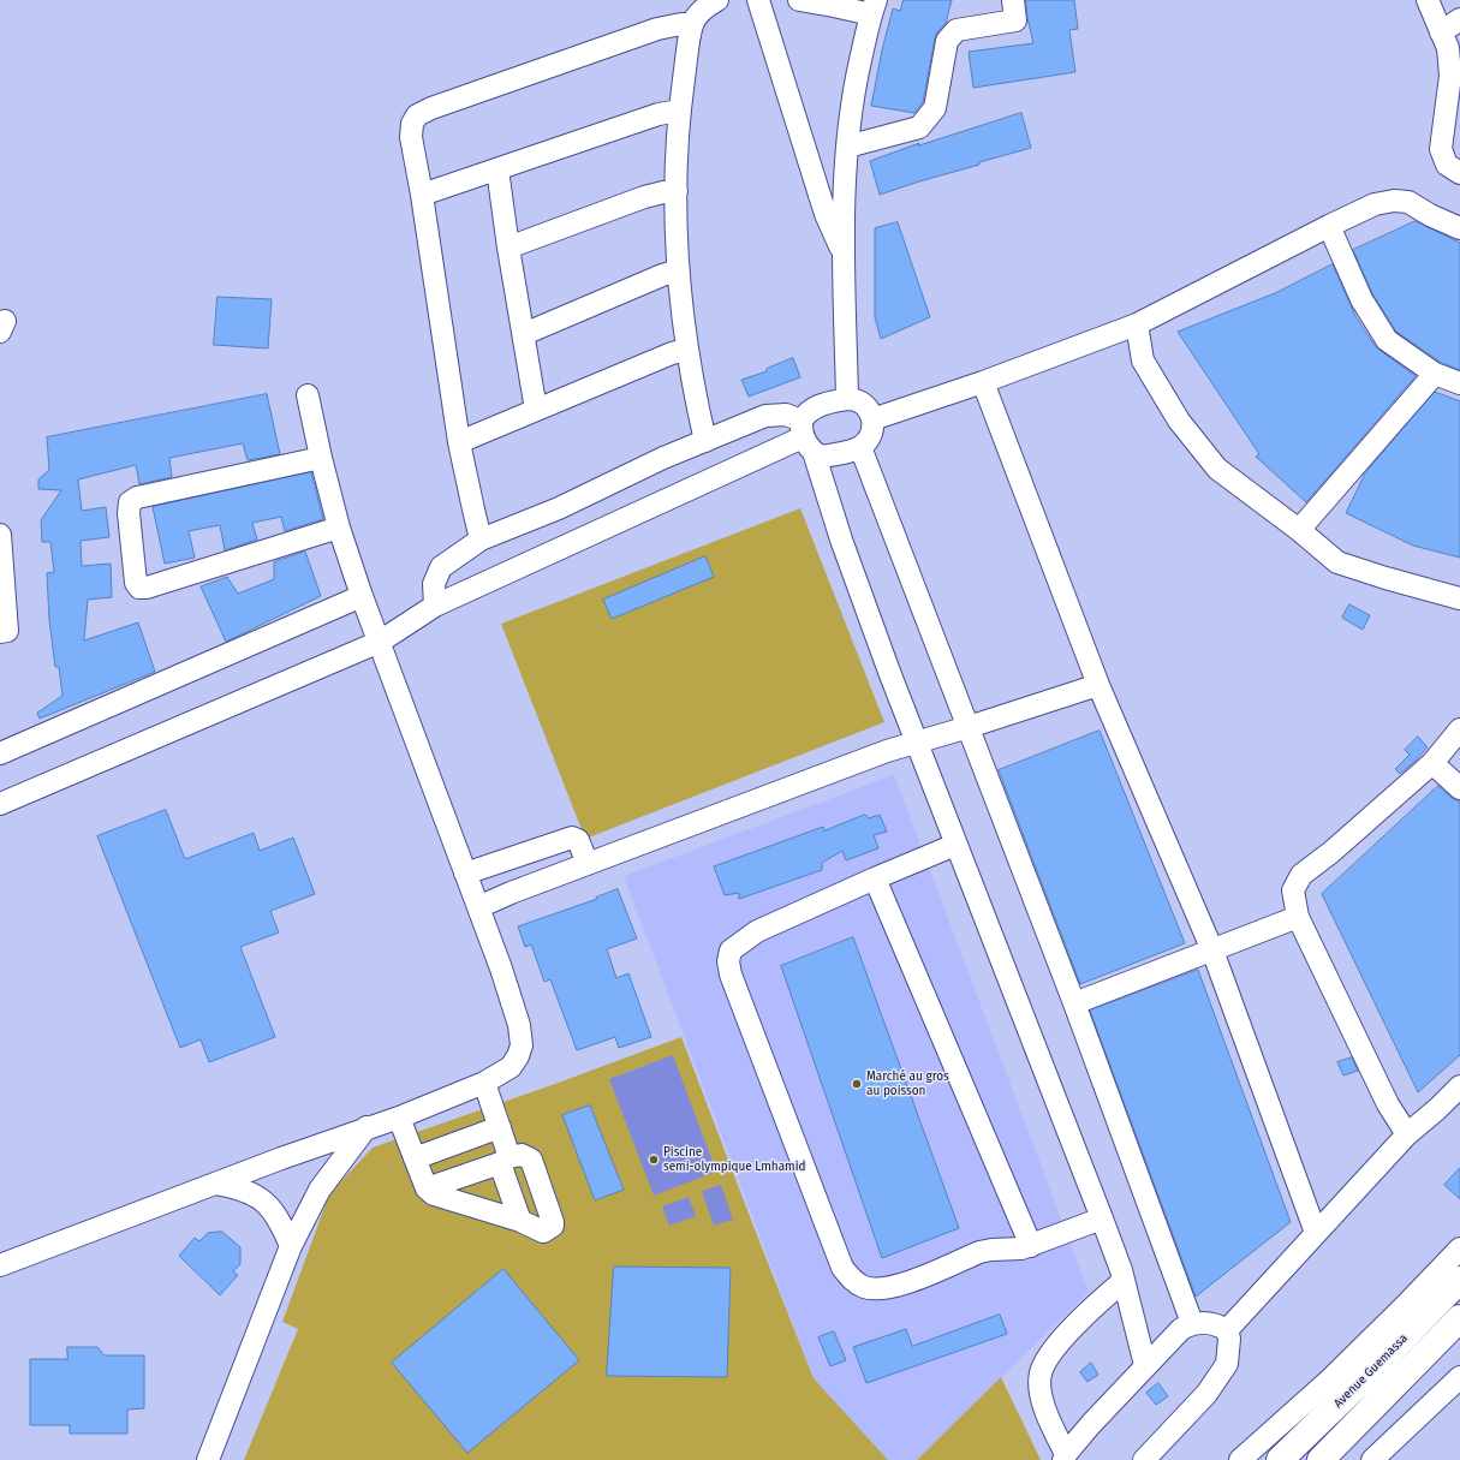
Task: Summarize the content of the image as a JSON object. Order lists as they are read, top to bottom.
{
  "streets": {
    "main road": ["Avenue Guemassa"]
  },
  "places": ["Marché au gros au poisson", "Piscine semi-olympique Lmhamid"]
}
